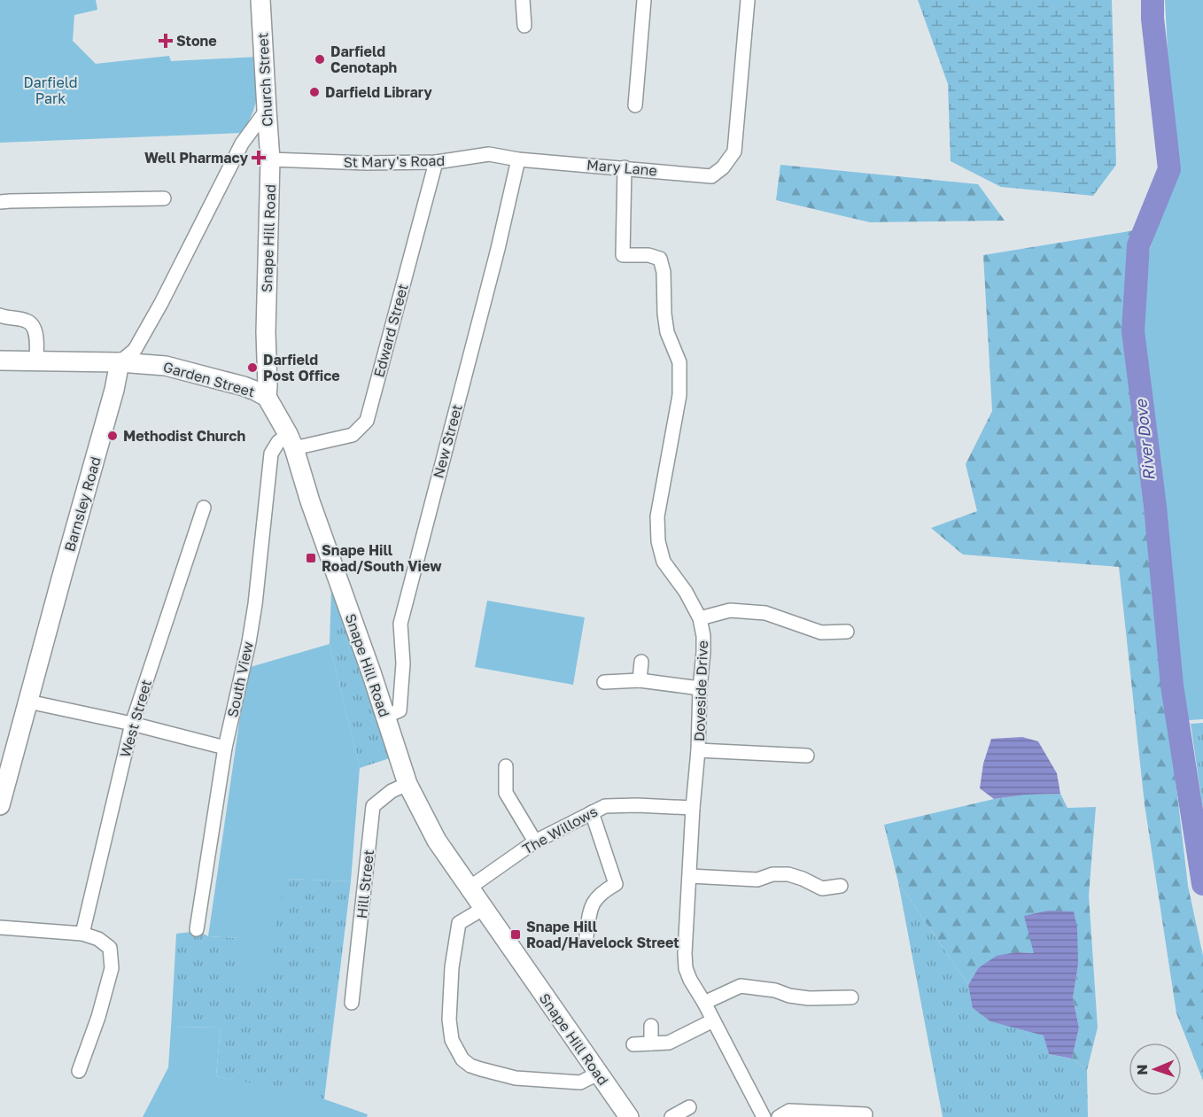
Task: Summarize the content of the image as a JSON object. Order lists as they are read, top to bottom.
{
  "streets": {
    "main road": [
      "Church Street",
      "Snape Hill Road",
      "Garden Street",
      "Barnsley Road"
    ],
    "street": [
      "St Mary's Road",
      "Mary Lane",
      "Edward Street",
      "New Street",
      "South View",
      "Doveside Drive",
      "West Street",
      "The Willows",
      "Hill Street"
    ]
  },
  "crossings": [
    ["Church Street", "St Mary's Road"],
    ["Church Street", "Snape Hill Road"],
    ["St Mary's Road", "Mary Lane"],
    ["St Mary's Road", "Snape Hill Road"],
    ["St Mary's Road", "Edward Street"],
    ["St Mary's Road", "New Street"],
    ["Mary Lane", "New Street"],
    ["Mary Lane", "Doveside Drive"],
    ["Snape Hill Road", "Edward Street"],
    ["Snape Hill Road", "Garden Street"],
    ["Snape Hill Road", "New Street"],
    ["Snape Hill Road", "South View"],
    ["Snape Hill Road", "The Willows"],
    ["Snape Hill Road", "Hill Street"],
    ["Edward Street", "South View"],
    ["Garden Street", "Barnsley Road"],
    ["Doveside Drive", "The Willows"]
  ],
  "water": ["River Dove"],
  "parks": ["Darfield Park"],
  "places": {
    "health": ["Stone", "Well Pharmacy"],
    "other": [
      "Darfield Cenotaph",
      "Darfield Library",
      "Darfield Post Office",
      "Methodist Church"
    ],
    "transit": ["Snape Hill Road/South View", "Snape Hill Road/Havelock Street"]
  },
  "north": "left"
}
